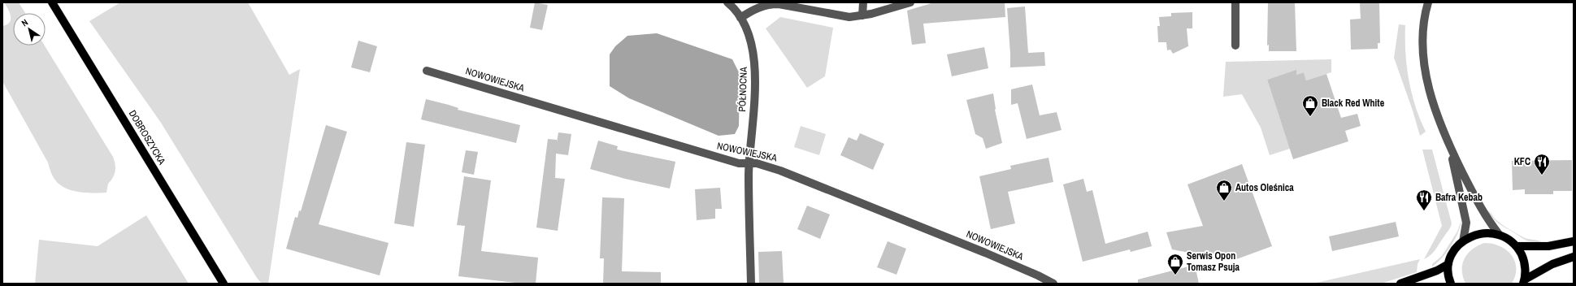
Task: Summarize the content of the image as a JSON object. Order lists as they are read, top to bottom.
{
  "streets": {
    "main road": ["DOBROSZYCKA"],
    "street": ["NOWOWIEJSKA", "PÓŁNOCNA"]
  },
  "crossings": [
    ["NOWOWIEJSKA", "PÓŁNOCNA"]
  ],
  "places": {
    "shop": ["Black Red White", "Autos Oleśnica", "Serwis Opon Tomasz Psuja"],
    "restaurant": ["KFC", "Bafra Kebab"]
  },
  "north": "top left"
}
